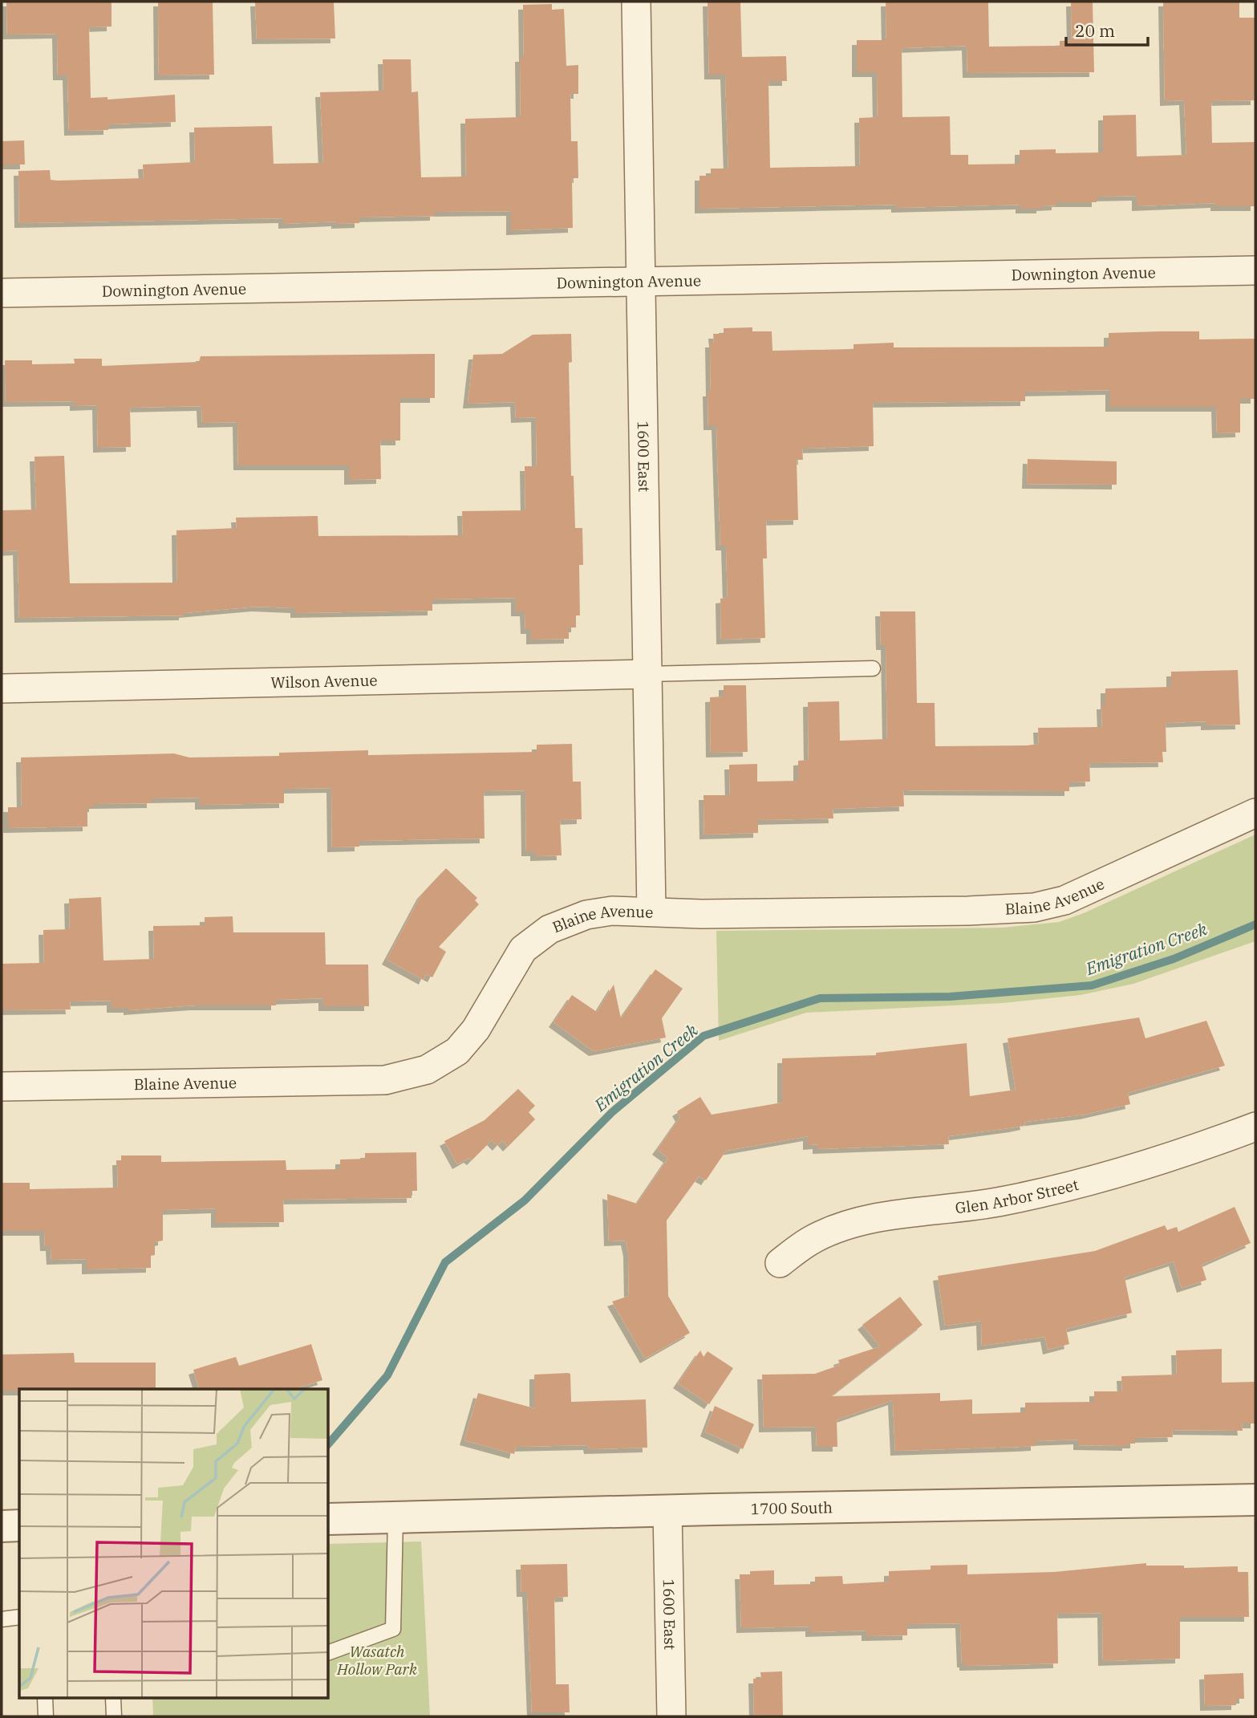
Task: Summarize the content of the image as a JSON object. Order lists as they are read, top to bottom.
{
  "streets": {
    "street": [
      "Downington Avenue",
      "1600 East",
      "Wilson Avenue",
      "Blaine Avenue",
      "Glen Arbor Street",
      "1700 South"
    ]
  },
  "crossings": [
    ["Downington Avenue", "1600 East"],
    ["1600 East", "Wilson Avenue"],
    ["1600 East", "Blaine Avenue"],
    ["1600 East", "1700 South"]
  ],
  "water": ["Emigration Creek"],
  "parks": ["Wasatch Hollow Park"],
  "scale_bar": "20 m"
}
